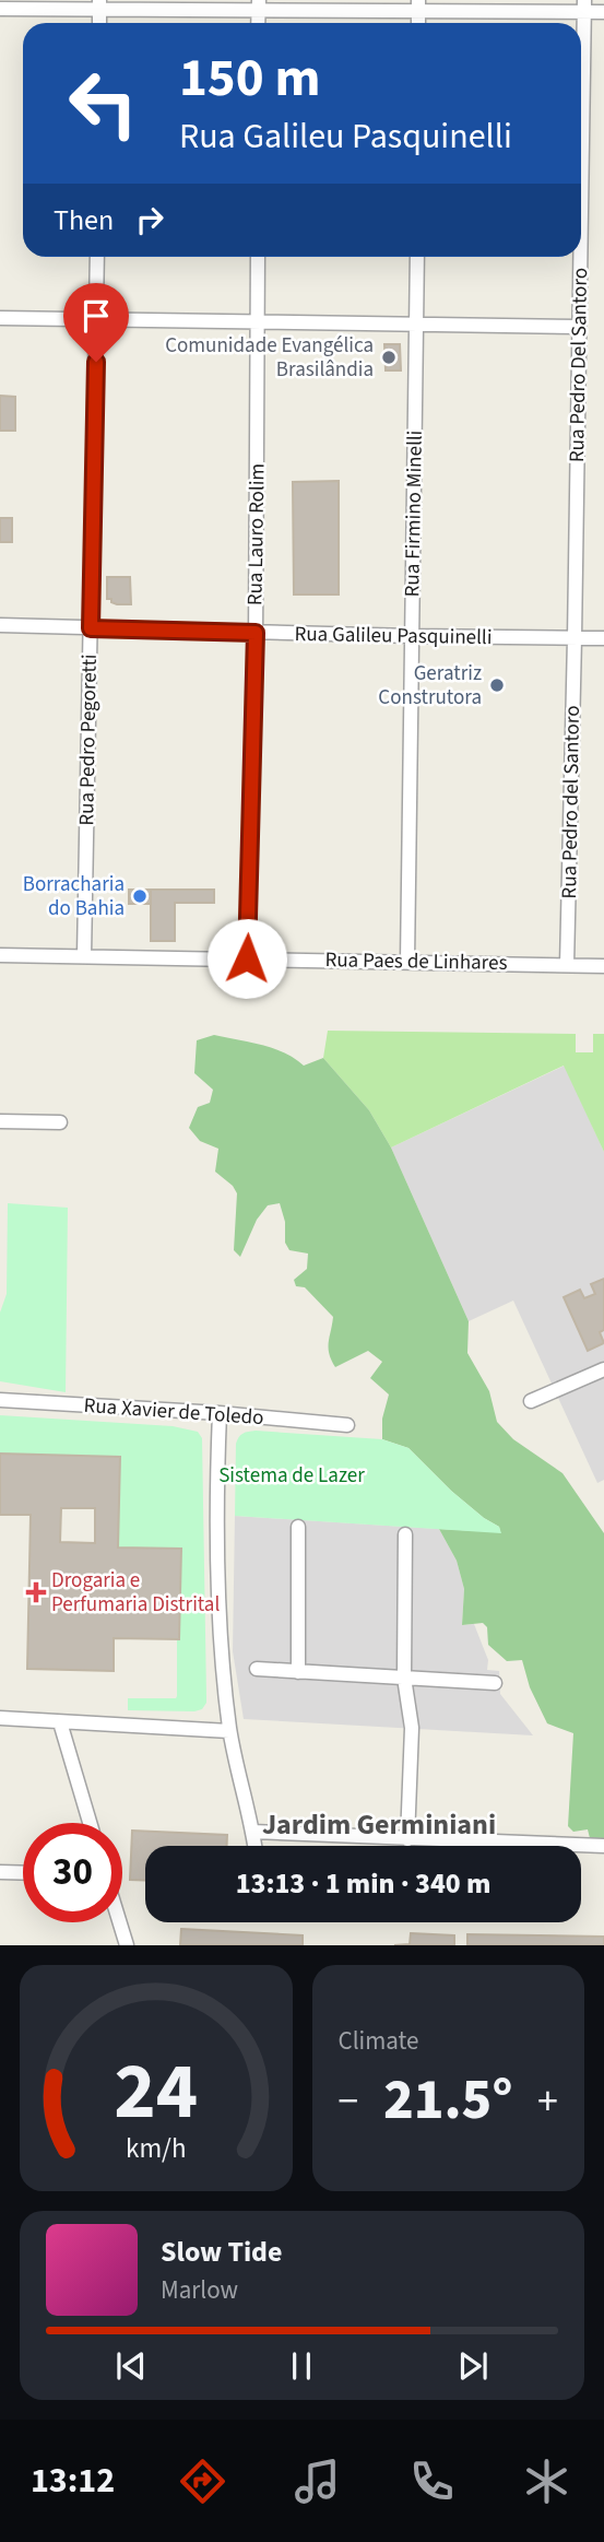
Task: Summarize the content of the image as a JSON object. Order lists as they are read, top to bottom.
{
  "streets": {
    "street": [
      "Rua Pedro Del Santoro",
      "Rua Firmino Minelli",
      "Rua Lauro Rolim",
      "Rua Galileu Pasquinelli",
      "Rua Pedro Pegoretti",
      "Rua Pedro del Santoro",
      "Rua Paes de Linhares",
      "Rua Xavier de Toledo"
    ]
  },
  "crossings": [
    ["Rua Pedro Del Santoro", "Rua Galileu Pasquinelli"],
    ["Rua Pedro Del Santoro", "Rua Pedro del Santoro"],
    ["Rua Firmino Minelli", "Rua Galileu Pasquinelli"],
    ["Rua Firmino Minelli", "Rua Paes de Linhares"],
    ["Rua Lauro Rolim", "Rua Galileu Pasquinelli"],
    ["Rua Lauro Rolim", "Rua Paes de Linhares"],
    ["Rua Galileu Pasquinelli", "Rua Pedro Pegoretti"],
    ["Rua Galileu Pasquinelli", "Rua Pedro del Santoro"],
    ["Rua Pedro Pegoretti", "Rua Paes de Linhares"],
    ["Rua Pedro del Santoro", "Rua Paes de Linhares"]
  ],
  "districts": ["Jardim Germiniani"],
  "parks": ["Sistema de Lazer"],
  "places": {
    "other": ["Comunidade Evangélica Brasilândia", "Geratriz Construtora", "Borracharia do Bahia"],
    "health": ["Drogaria e Perfumaria Distrital"]
  },
  "page": {
    "turn": ["150 m", "Rua Galileu Pasquinelli"],
    "then": "Then",
    "limit": "30",
    "trip": "13:13 · 1 min · 340 m",
    "tile": "Climate",
    "heat": ["−", "21.5°", "+"],
    "song": ["Slow Tide", "Marlow"],
    "tabs": "13:12",
    "gauge": ["24", "km/h"]
  }
}
